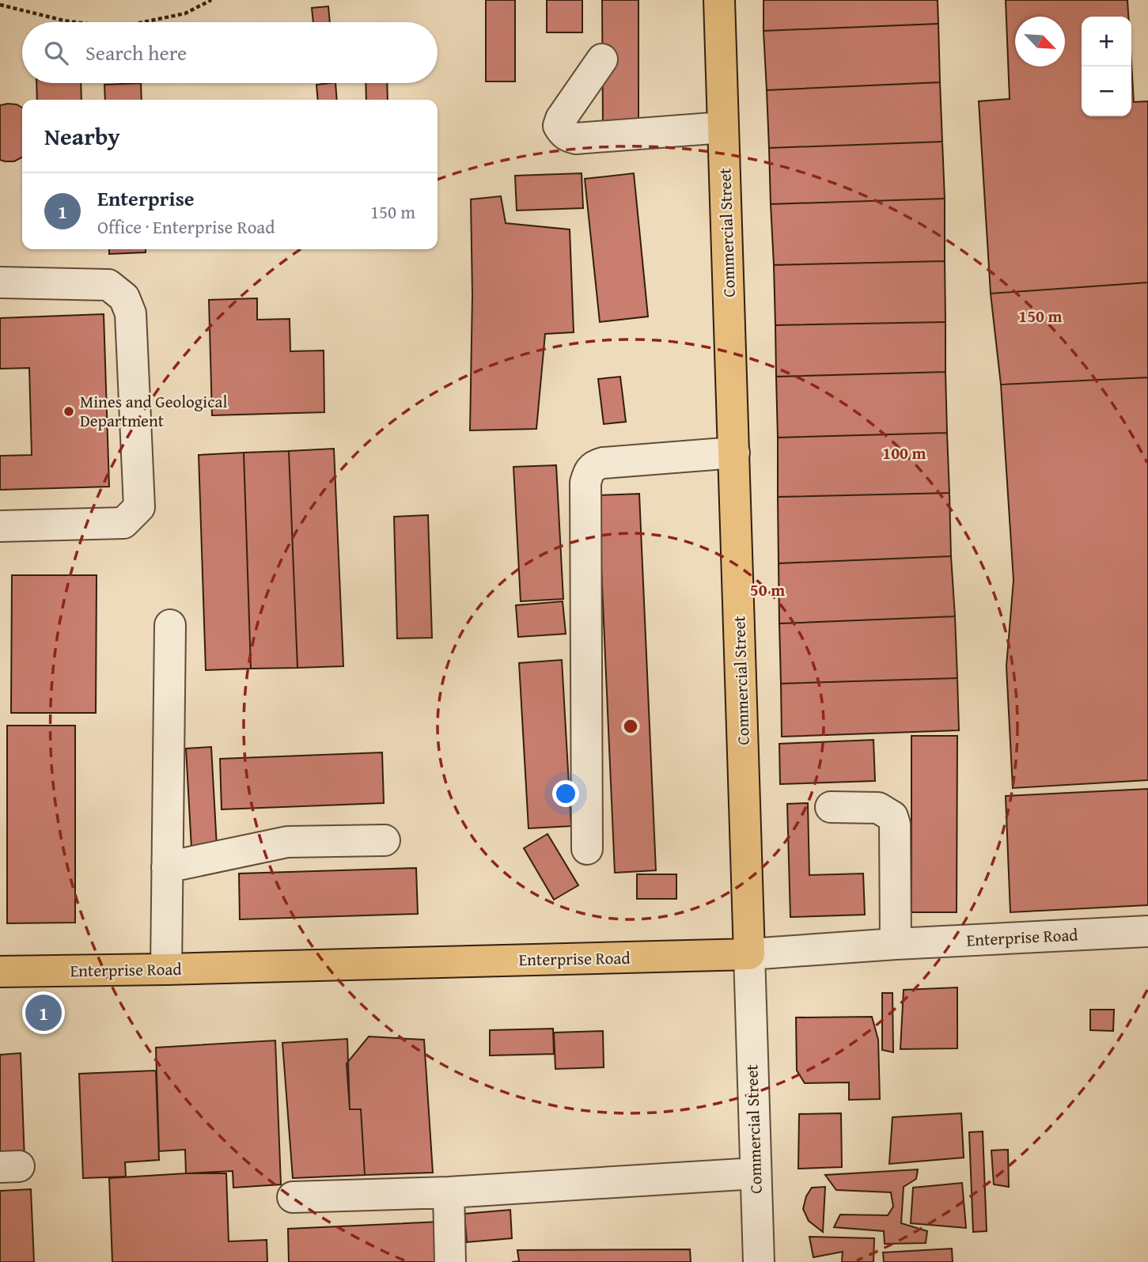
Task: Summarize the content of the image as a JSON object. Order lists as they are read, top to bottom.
{
  "streets": {
    "main road": ["Commercial Street", "Enterprise Road"]
  },
  "crossings": [
    ["Commercial Street", "Enterprise Road"]
  ],
  "places": ["Mines and Geological Department"],
  "north": "bottom right",
  "page": {
    "map_buttons": ["+", "−"],
    "search": "Search here",
    "heading": "Nearby",
    "list": [
      {
        "mark": "1",
        "name": "Enterprise",
        "note": "Office · Enterprise Road",
        "value": "150 m"
      }
    ],
    "pins": "1"
  },
  "rings": ["150 m", "100 m", "50 m"]
}
